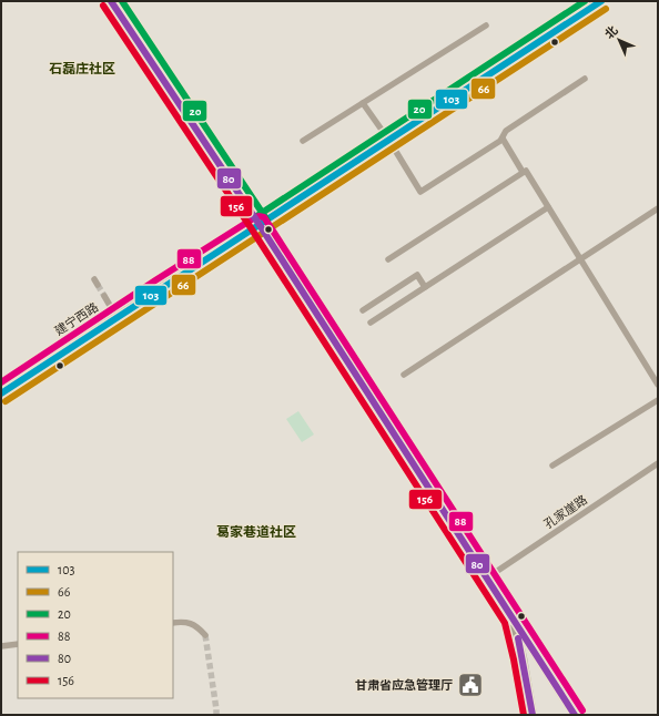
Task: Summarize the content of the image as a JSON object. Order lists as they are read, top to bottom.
{
  "streets": {
    "main road": ["建宁西路"],
    "street": ["孔家崖路"]
  },
  "districts": ["石磊庄社区", "葛家巷道社区"],
  "places": {
    "public building": ["甘肃省应急管理厅"]
  },
  "lines": [
    "transit line 103",
    "transit line 20",
    "transit line 80",
    "transit line 156",
    "transit line 66",
    "transit line 88"
  ],
  "legend": [
    "103",
    "66",
    "20",
    "88",
    "80",
    "156"
  ],
  "north": "top left"
}
